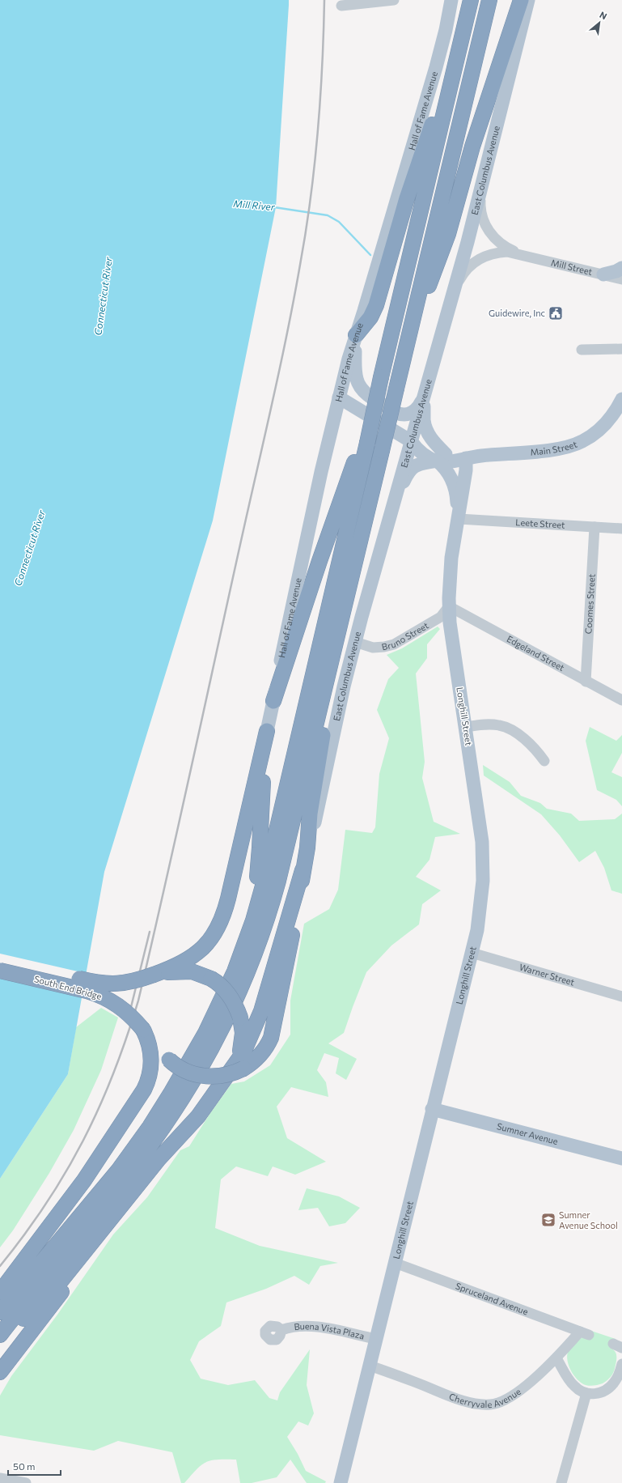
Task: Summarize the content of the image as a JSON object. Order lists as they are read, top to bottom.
{
  "streets": {
    "highway": ["South End Bridge"],
    "main road": [
      "Hall of Fame Avenue",
      "East Columbus Avenue",
      "Main Street",
      "Longhill Street",
      "Sumner Avenue"
    ],
    "street": [
      "Mill Street",
      "Leete Street",
      "Coomes Street",
      "Bruno Street",
      "Edgeland Street",
      "Warner Street",
      "Spruceland Avenue",
      "Buena Vista Plaza",
      "Cherryvale Avenue"
    ]
  },
  "crossings": [
    ["Hall of Fame Avenue", "Main Street"],
    ["East Columbus Avenue", "Mill Street"],
    ["East Columbus Avenue", "Main Street"],
    ["East Columbus Avenue", "Bruno Street"],
    ["Main Street", "Longhill Street"],
    ["Leete Street", "Coomes Street"],
    ["Leete Street", "Longhill Street"],
    ["Coomes Street", "Edgeland Street"],
    ["Bruno Street", "Edgeland Street"],
    ["Bruno Street", "Longhill Street"],
    ["Edgeland Street", "Longhill Street"],
    ["Longhill Street", "Warner Street"],
    ["Longhill Street", "Sumner Avenue"],
    ["Longhill Street", "Spruceland Avenue"],
    ["Longhill Street", "Buena Vista Plaza"],
    ["Longhill Street", "Cherryvale Avenue"],
    ["Spruceland Avenue", "Cherryvale Avenue"]
  ],
  "water": ["Mill River", "Connecticut River"],
  "places": {
    "public building": ["Guidewire, Inc"],
    "school or university": ["Sumner Avenue School"]
  },
  "scale_bar": "50 m",
  "north": "top right"
}
